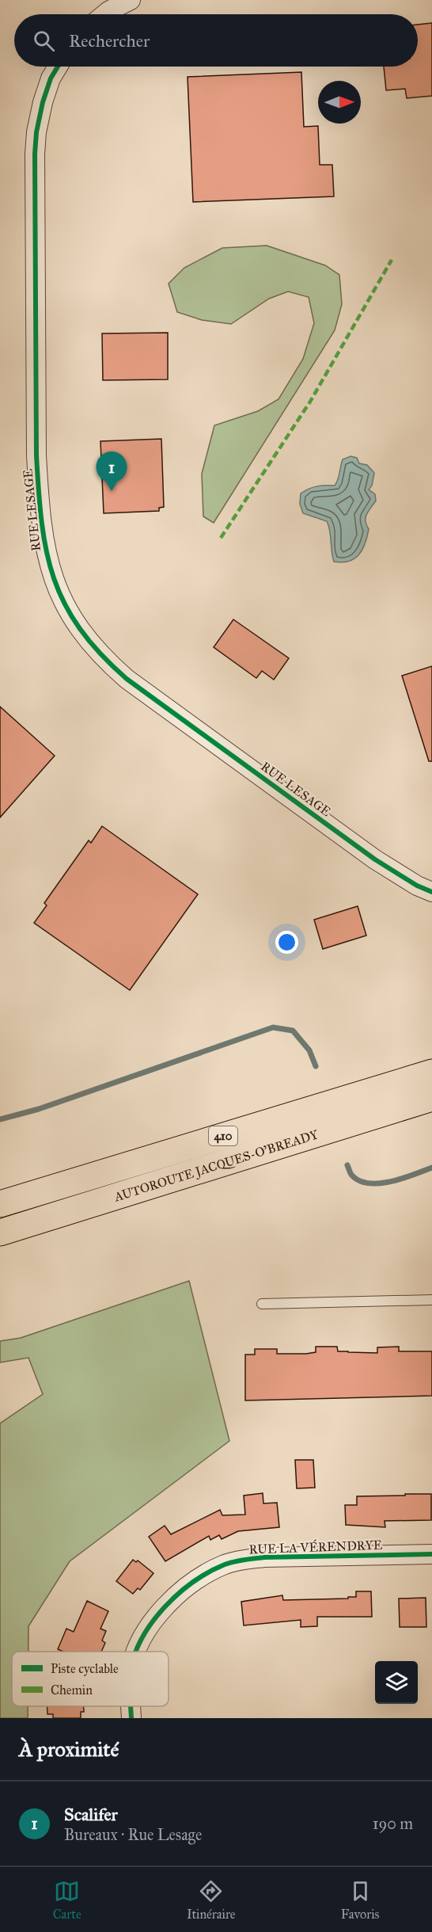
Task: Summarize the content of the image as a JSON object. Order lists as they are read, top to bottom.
{
  "streets": {
    "highway": ["410", "AUTOROUTE JACQUES-O'BREADY"],
    "street": ["RUE LESAGE", "RUE LA VÉRENDRYE"]
  },
  "legend": ["Piste cyclable", "Chemin"],
  "north": "right",
  "page": {
    "search": "Rechercher",
    "pins": "1",
    "heading": "À proximité",
    "list": [
      {
        "mark": "1",
        "name": "Scalifer",
        "note": "Bureaux · Rue Lesage",
        "value": "190 m"
      }
    ],
    "nav": ["Carte", "Itinéraire", "Favoris"]
  }
}
